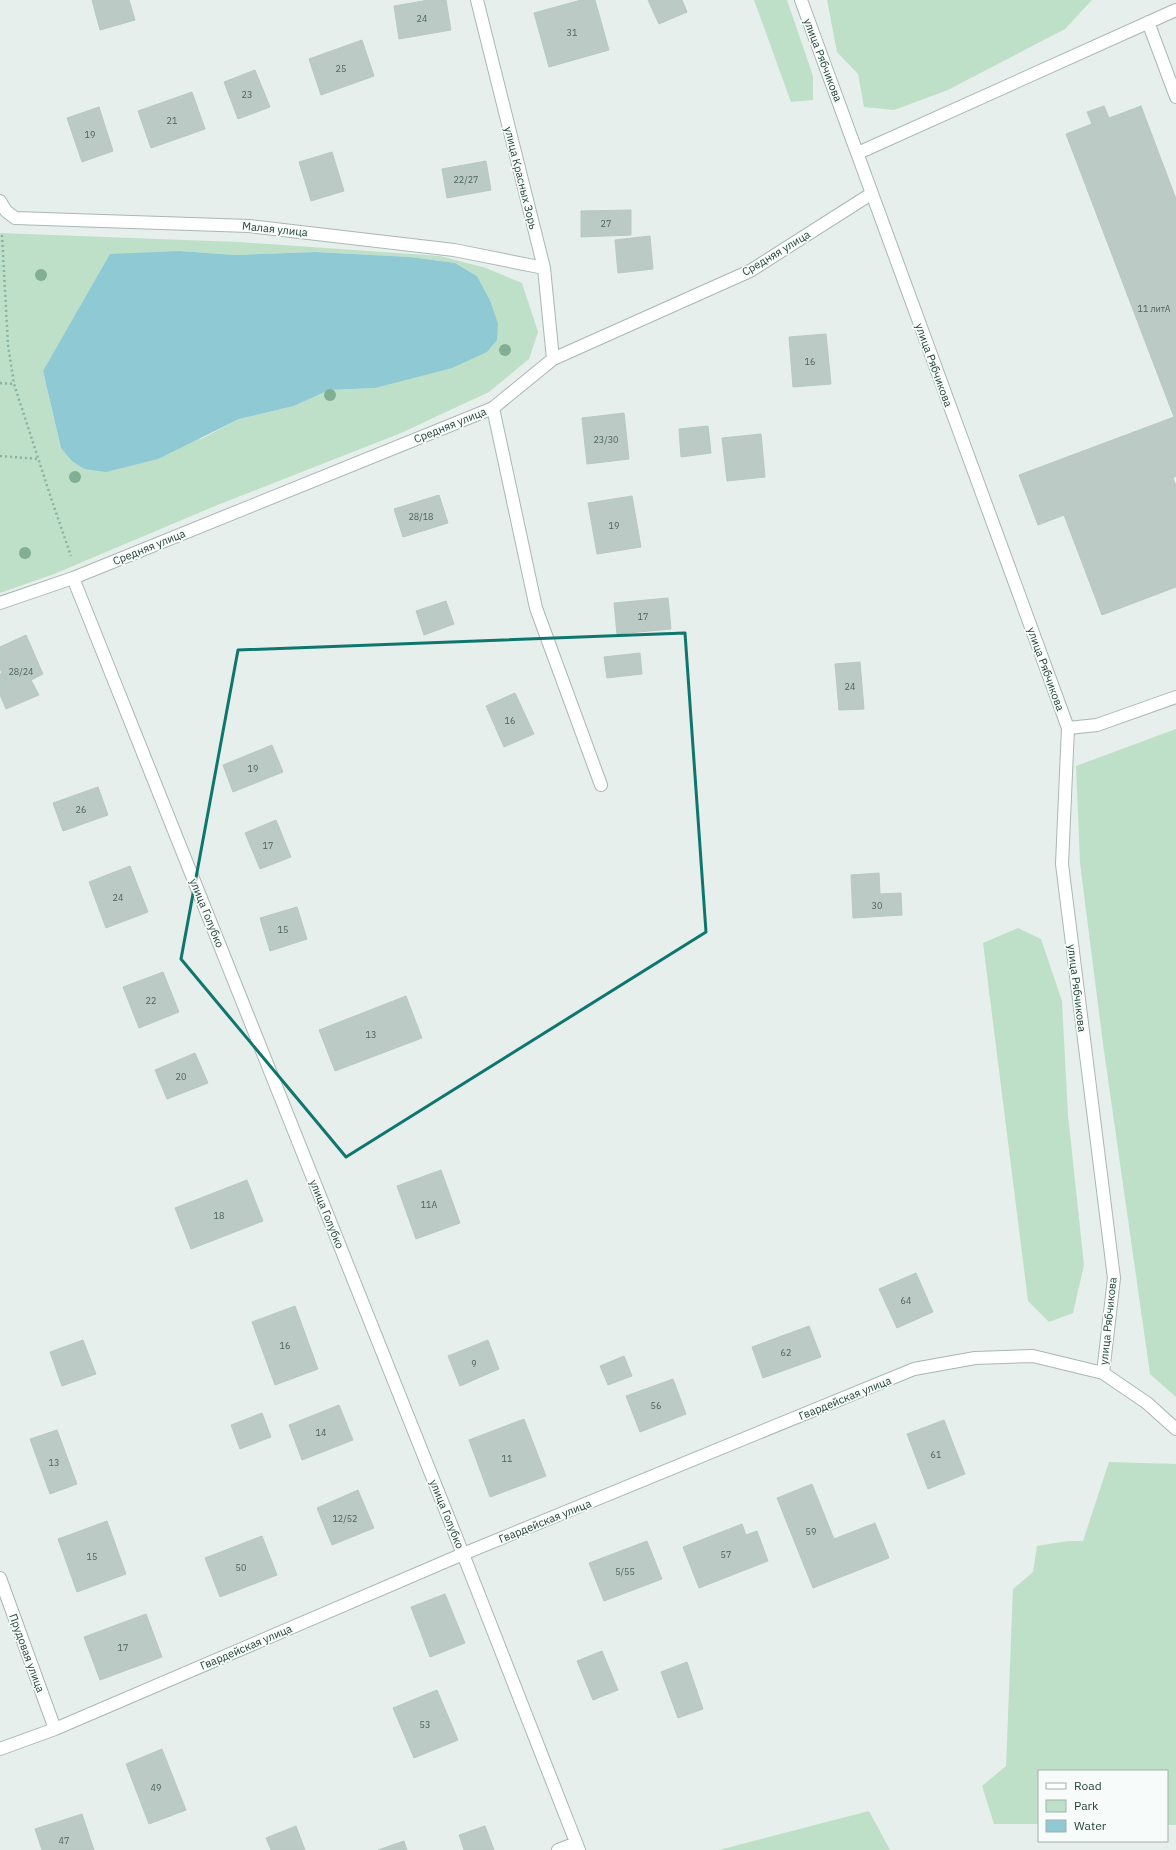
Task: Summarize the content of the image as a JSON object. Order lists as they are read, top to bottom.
{
  "streets": {
    "street": [
      "улица Рябчикова",
      "улица Красных Зорь",
      "Малая улица",
      "Средняя улица",
      "улица Голубко",
      "Гвардейская улица",
      "Прудовая улица"
    ]
  },
  "crossings": [
    ["улица Рябчикова", "Средняя улица"],
    ["улица Рябчикова", "Гвардейская улица"],
    ["улица Красных Зорь", "Малая улица"],
    ["улица Красных Зорь", "Средняя улица"],
    ["Средняя улица", "улица Голубко"],
    ["улица Голубко", "Гвардейская улица"],
    ["Гвардейская улица", "Прудовая улица"]
  ],
  "house_numbers": [
    "24",
    "31",
    "25",
    "23",
    "21",
    "19",
    "22/27",
    "27",
    "11 литА",
    "16",
    "23/30",
    "28/18",
    "19",
    "17",
    "28/24",
    "24",
    "16",
    "19",
    "26",
    "17",
    "24",
    "30",
    "15",
    "22",
    "13",
    "20",
    "11А",
    "18",
    "64",
    "16",
    "62",
    "9",
    "56",
    "14",
    "61",
    "11",
    "13",
    "12/52",
    "59",
    "57",
    "15",
    "50",
    "5/55",
    "17",
    "53",
    "49",
    "47"
  ],
  "legend": ["Road", "Park", "Water"]
}
